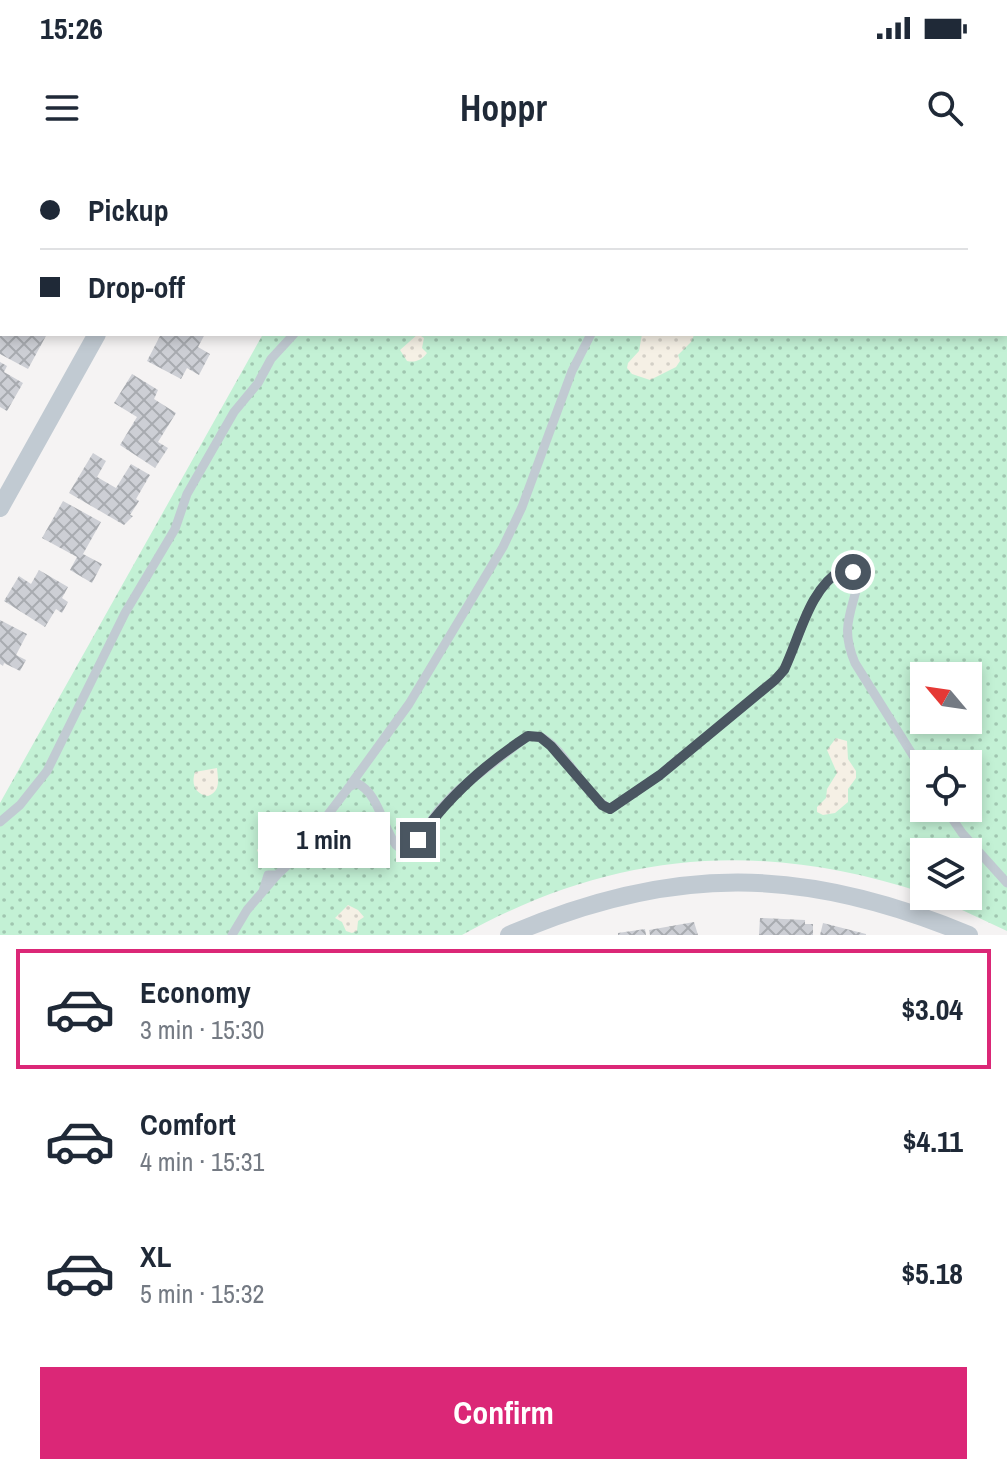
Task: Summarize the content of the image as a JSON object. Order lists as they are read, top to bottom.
{
  "north": "top left",
  "page": {
    "status": "15:26",
    "header": "Hoppr",
    "banner": ["Pickup", "Drop-off"],
    "bubble": "1 min",
    "list": [
      {
        "name": "Economy",
        "note": "3 min · 15:30",
        "value": "$3.04"
      },
      {
        "name": "Comfort",
        "note": "4 min · 15:31",
        "value": "$4.11"
      },
      {
        "name": "XL",
        "note": "5 min · 15:32",
        "value": "$5.18"
      }
    ],
    "buttons": "Confirm"
  }
}
